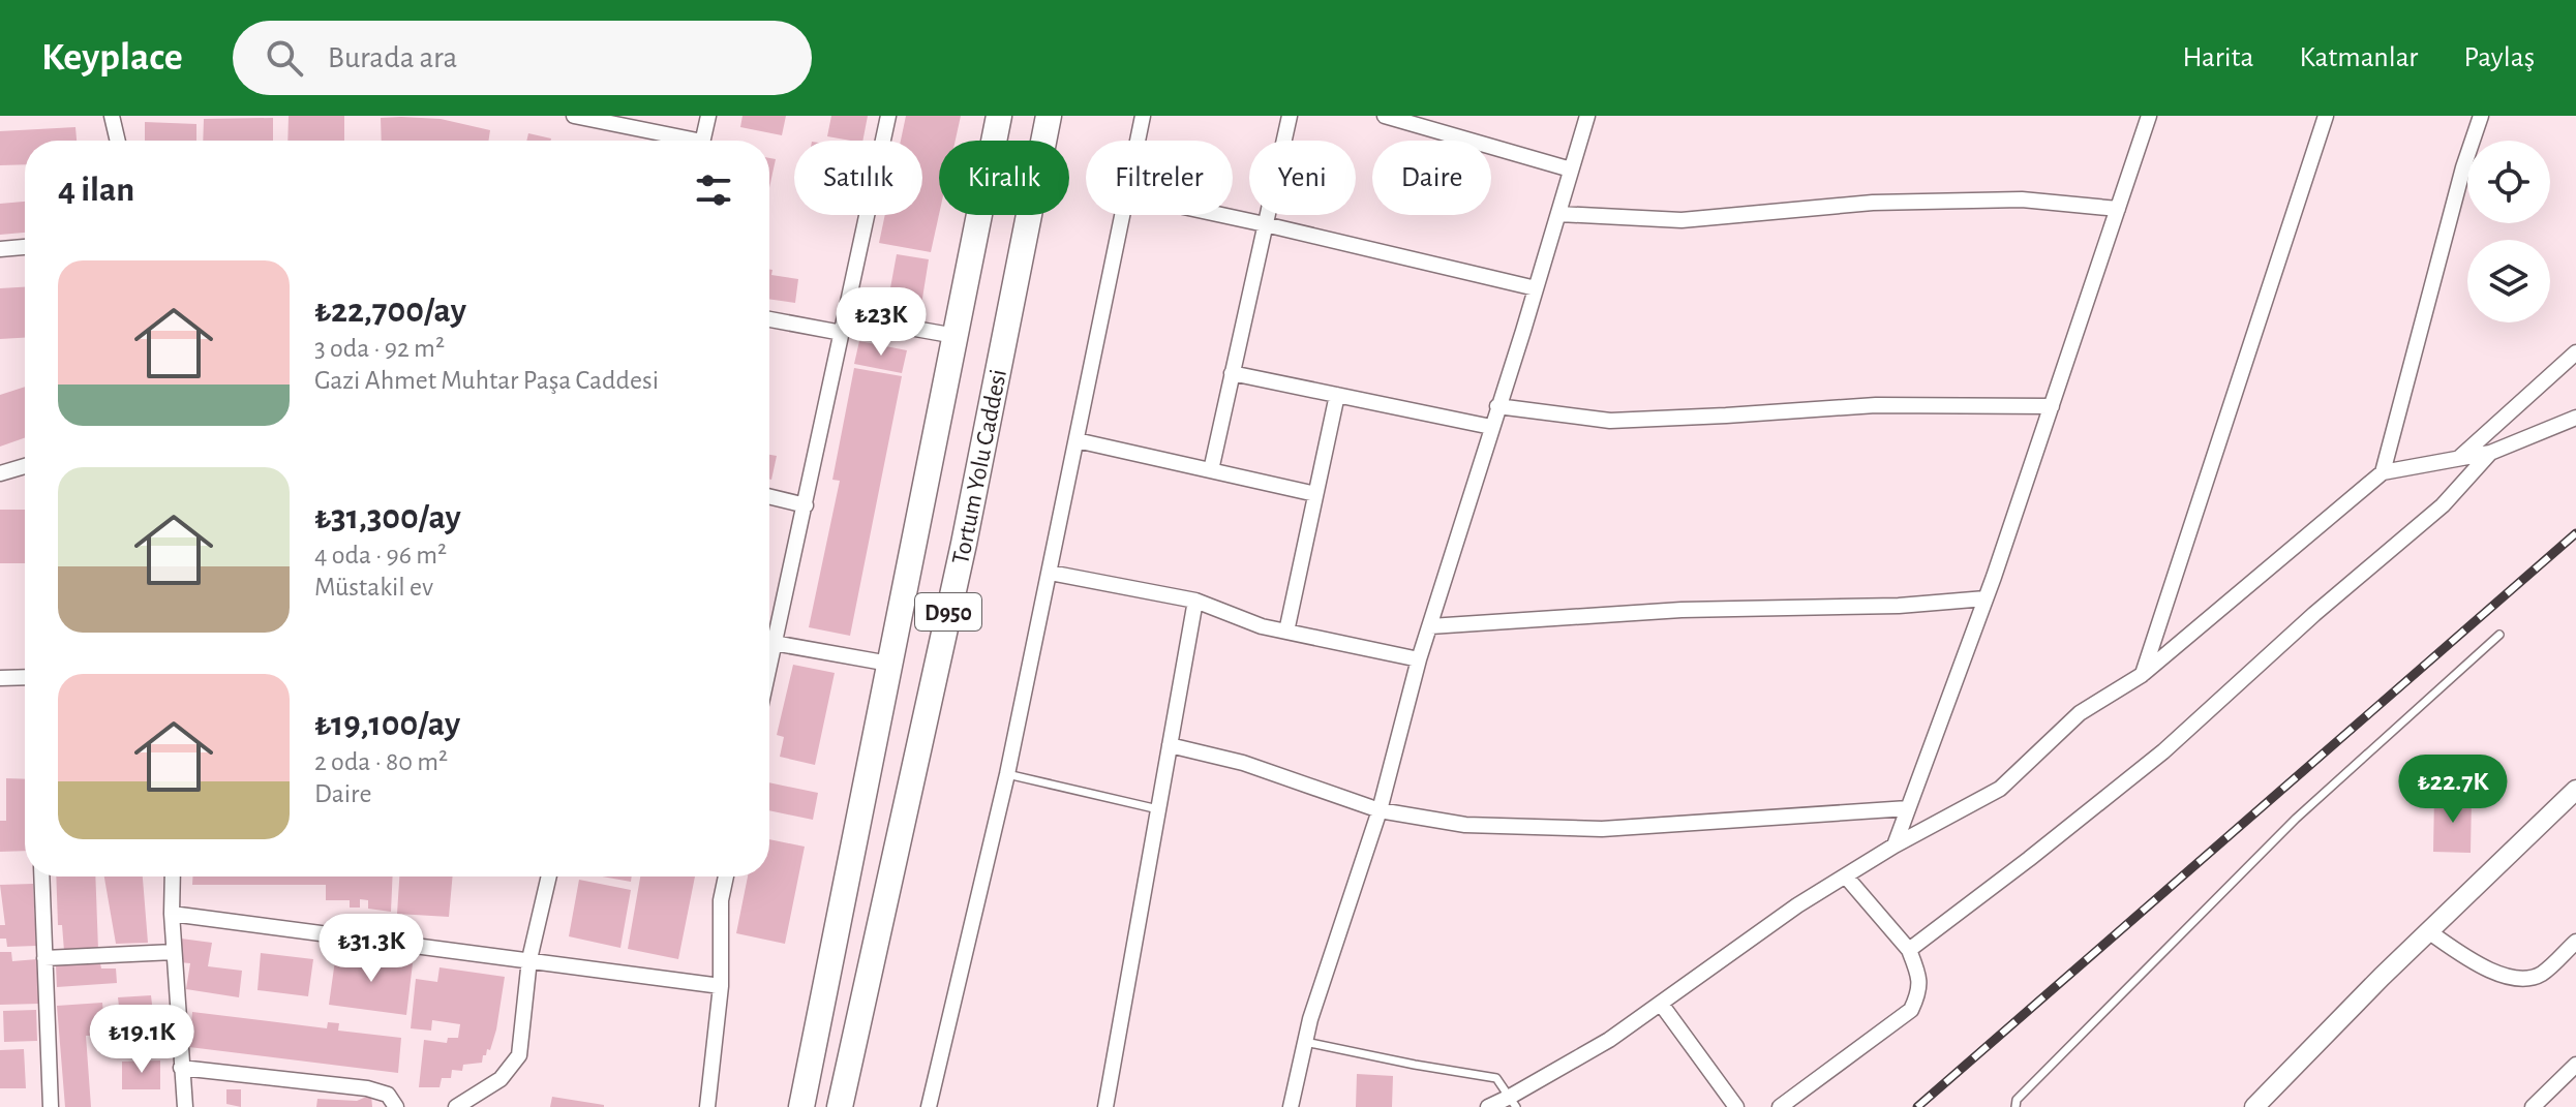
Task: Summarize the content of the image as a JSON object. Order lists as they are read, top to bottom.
{
  "streets": {
    "highway": ["Tortum Yolu Caddesi", "D950"]
  },
  "page": {
    "header": "Keyplace",
    "search": "Burada ara",
    "nav": ["Harita", "Katmanlar", "Paylaş"],
    "chip": [
      "Satılık",
      "Kiralık",
      "Filtreler",
      "Yeni",
      "Daire"
    ],
    "heading": "4 ilan",
    "list": [
      {
        "name": "₺22,700/ay",
        "note": "3 oda · 92 m² · Gazi Ahmet Muhtar Paşa Caddesi"
      },
      {
        "name": "₺31,300/ay",
        "note": "4 oda · 96 m² · Müstakil ev"
      },
      {
        "name": "₺19,100/ay",
        "note": "2 oda · 80 m² · Daire"
      }
    ],
    "price": [
      "₺23K",
      "₺22.7K",
      "₺31.3K",
      "₺19.1K"
    ]
  }
}
